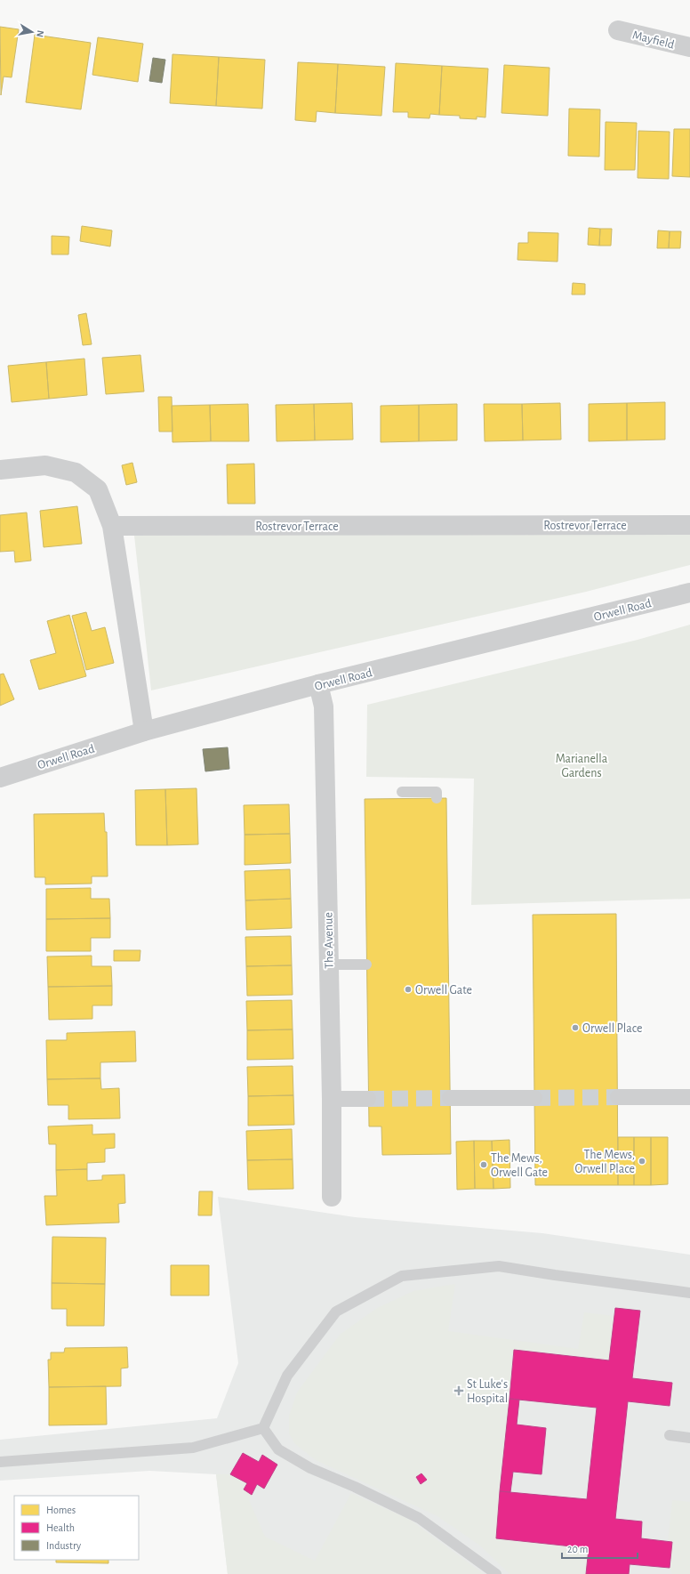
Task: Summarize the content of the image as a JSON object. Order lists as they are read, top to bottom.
{
  "streets": {
    "street": [
      "Mayfield",
      "Rostrevor Terrace",
      "Orwell Road",
      "The Avenue"
    ]
  },
  "crossings": [
    ["Orwell Road", "The Avenue"]
  ],
  "parks": ["Marianella Gardens"],
  "places": {
    "other": [
      "Orwell Gate",
      "Orwell Place",
      "The Mews, Orwell Place",
      "The Mews, Orwell Gate"
    ],
    "health": ["St Luke's Hospital"]
  },
  "legend": ["Homes", "Health", "Industry"],
  "scale_bar": "20 m",
  "north": "right"
}
